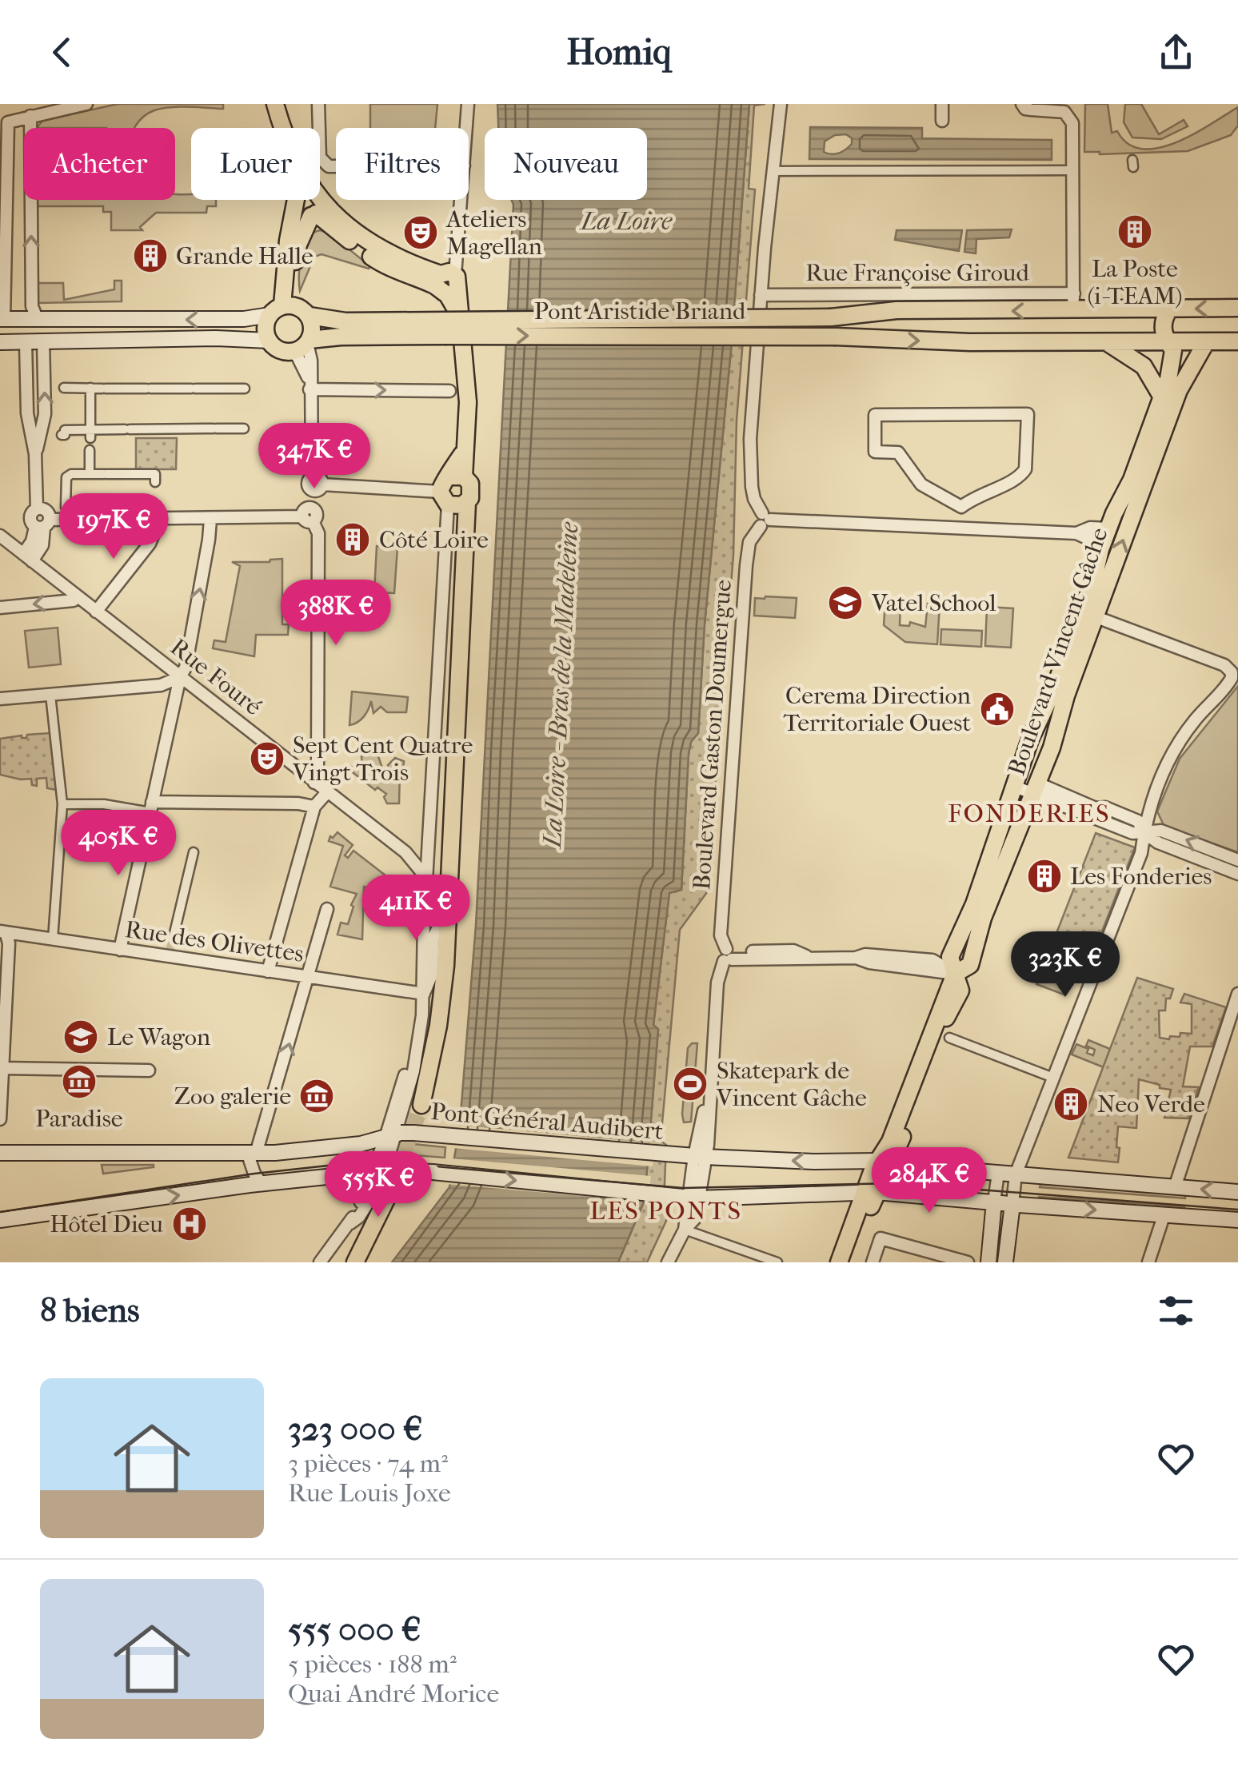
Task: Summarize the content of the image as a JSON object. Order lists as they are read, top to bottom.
{
  "streets": {
    "main road": ["Pont Aristide Briand", "Boulevard Vincent Gâche", "Pont Général Audibert"],
    "street": [
      "Rue Françoise Giroud",
      "Rue Fouré",
      "Boulevard Gaston Doumergue",
      "Rue des Olivettes"
    ]
  },
  "crossings": [
    ["Pont Aristide Briand", "Boulevard Vincent Gâche"],
    ["Boulevard Vincent Gâche", "Pont Général Audibert"],
    ["Boulevard Gaston Doumergue", "Pont Général Audibert"]
  ],
  "districts": ["FONDERIES", "LES PONTS"],
  "water": ["La Loire", "La Loire - Bras de la Madeleine"],
  "places": {
    "building": [
      "La Poste (i-TEAM)",
      "Grande Halle",
      "Côté Loire",
      "Les Fonderies",
      "Neo Verde"
    ],
    "theatre": ["Ateliers Magellan", "Sept Cent Quatre Vingt Trois"],
    "school or university": ["Vatel School", "Le Wagon"],
    "public building": ["Cerema Direction Territoriale Ouest"],
    "museum": ["Paradise", "Zoo galerie"],
    "sports": ["Skatepark de Vincent Gâche"],
    "hospital": ["Hôtel Dieu"]
  },
  "page": {
    "header": "Homiq",
    "chip": [
      "Acheter",
      "Louer",
      "Filtres",
      "Nouveau"
    ],
    "price": [
      "347K €",
      "197K €",
      "388K €",
      "405K €",
      "411K €",
      "323K €",
      "284K €",
      "555K €"
    ],
    "heading": "8 biens",
    "list": [
      {
        "name": "323 000 €",
        "note": "3 pièces · 74 m² · Rue Louis Joxe"
      },
      {
        "name": "555 000 €",
        "note": "5 pièces · 188 m² · Quai André Morice"
      }
    ]
  }
}
